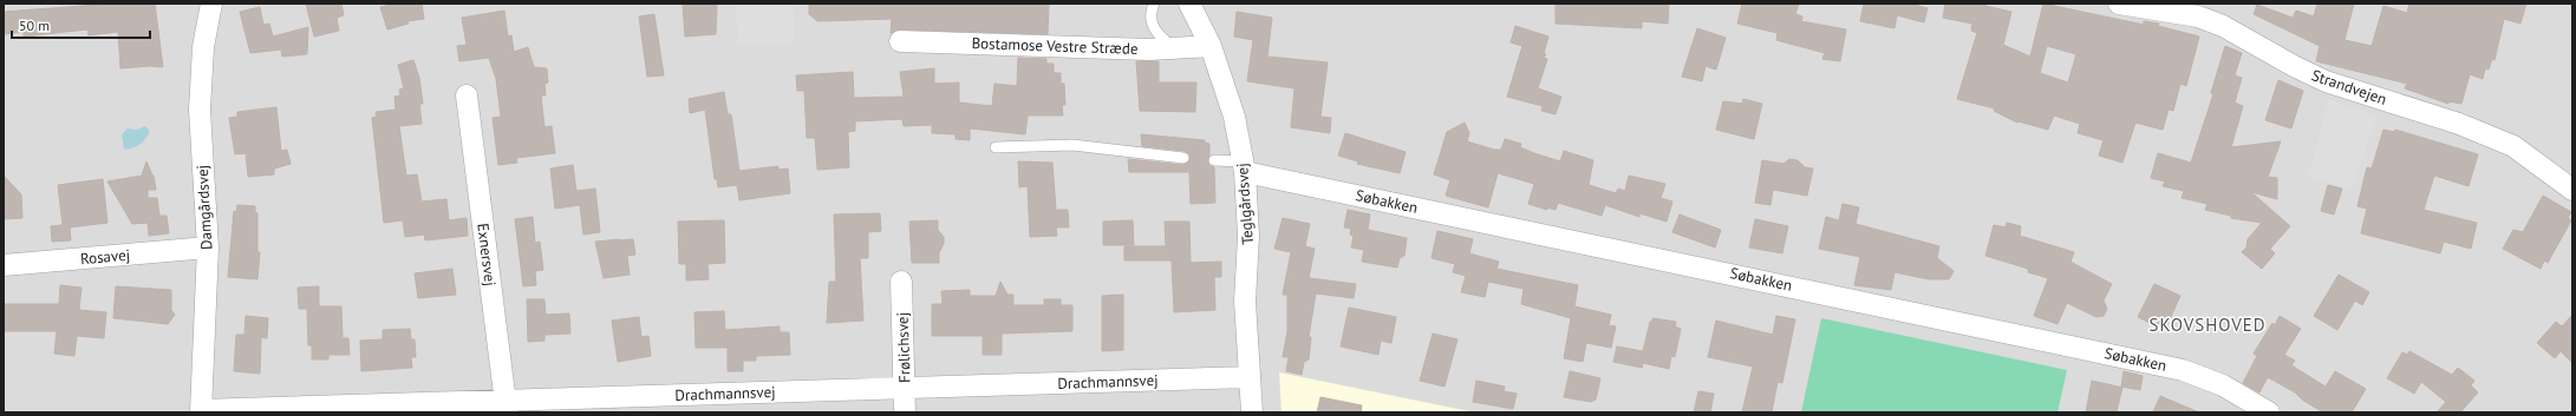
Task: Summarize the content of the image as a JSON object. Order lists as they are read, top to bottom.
{
  "streets": {
    "street": [
      "Bostamose Vestre Stræde",
      "Strandvejen",
      "Søbakken",
      "Teglgårdsvej",
      "Damgårdsvej",
      "Exnersvej",
      "Rosavej",
      "Frølichsvej",
      "Drachmannsvej"
    ]
  },
  "crossings": [
    ["Bostamose Vestre Stræde", "Teglgårdsvej"],
    ["Søbakken", "Teglgårdsvej"],
    ["Teglgårdsvej", "Drachmannsvej"],
    ["Damgårdsvej", "Rosavej"],
    ["Damgårdsvej", "Drachmannsvej"],
    ["Exnersvej", "Drachmannsvej"],
    ["Frølichsvej", "Drachmannsvej"]
  ],
  "districts": ["SKOVSHOVED"],
  "scale_bar": "50 m"
}
